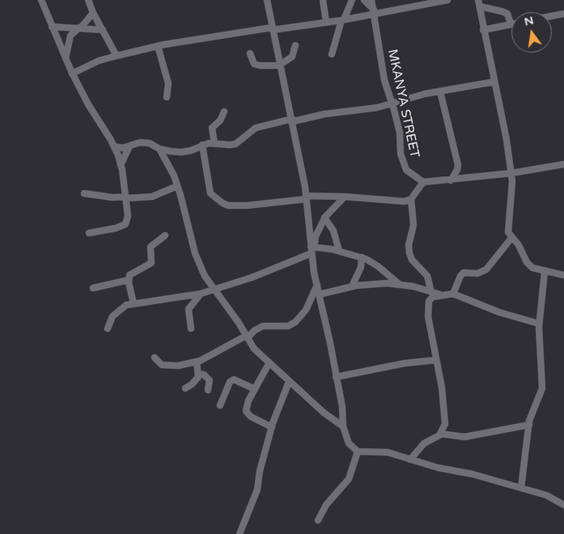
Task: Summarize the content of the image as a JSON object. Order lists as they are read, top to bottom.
{
  "streets": {
    "street": ["MKANYA STREET"]
  },
  "north": "top"
}
